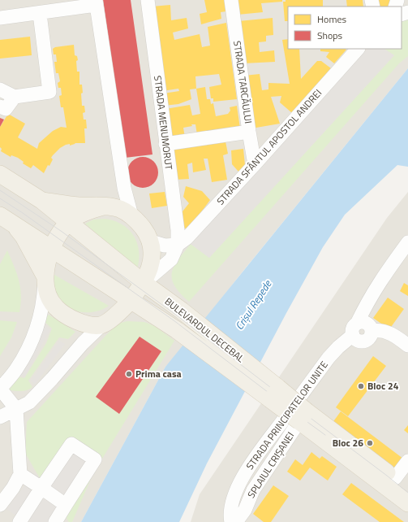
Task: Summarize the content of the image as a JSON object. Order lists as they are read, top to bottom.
{
  "streets": {
    "main road": ["BULEVARDUL DECEBAL"],
    "street": [
      "STRADA TARCĂULUI",
      "STRADA MENUMORUT",
      "STRADA SFÂNTUL APOSTOL ANDREI",
      "STRADA PRINCIPATELOR UNITE",
      "SPLAIUL CRIȘANEI"
    ]
  },
  "crossings": [
    ["STRADA TARCĂULUI", "STRADA SFÂNTUL APOSTOL ANDREI"],
    ["STRADA MENUMORUT", "STRADA SFÂNTUL APOSTOL ANDREI"],
    ["STRADA SFÂNTUL APOSTOL ANDREI", "BULEVARDUL DECEBAL"],
    ["BULEVARDUL DECEBAL", "SPLAIUL CRIȘANEI"]
  ],
  "water": ["Crișul Repede"],
  "places": ["Prima casa", "Bloc 24", "Bloc 26"],
  "legend": ["Homes", "Shops"]
}
